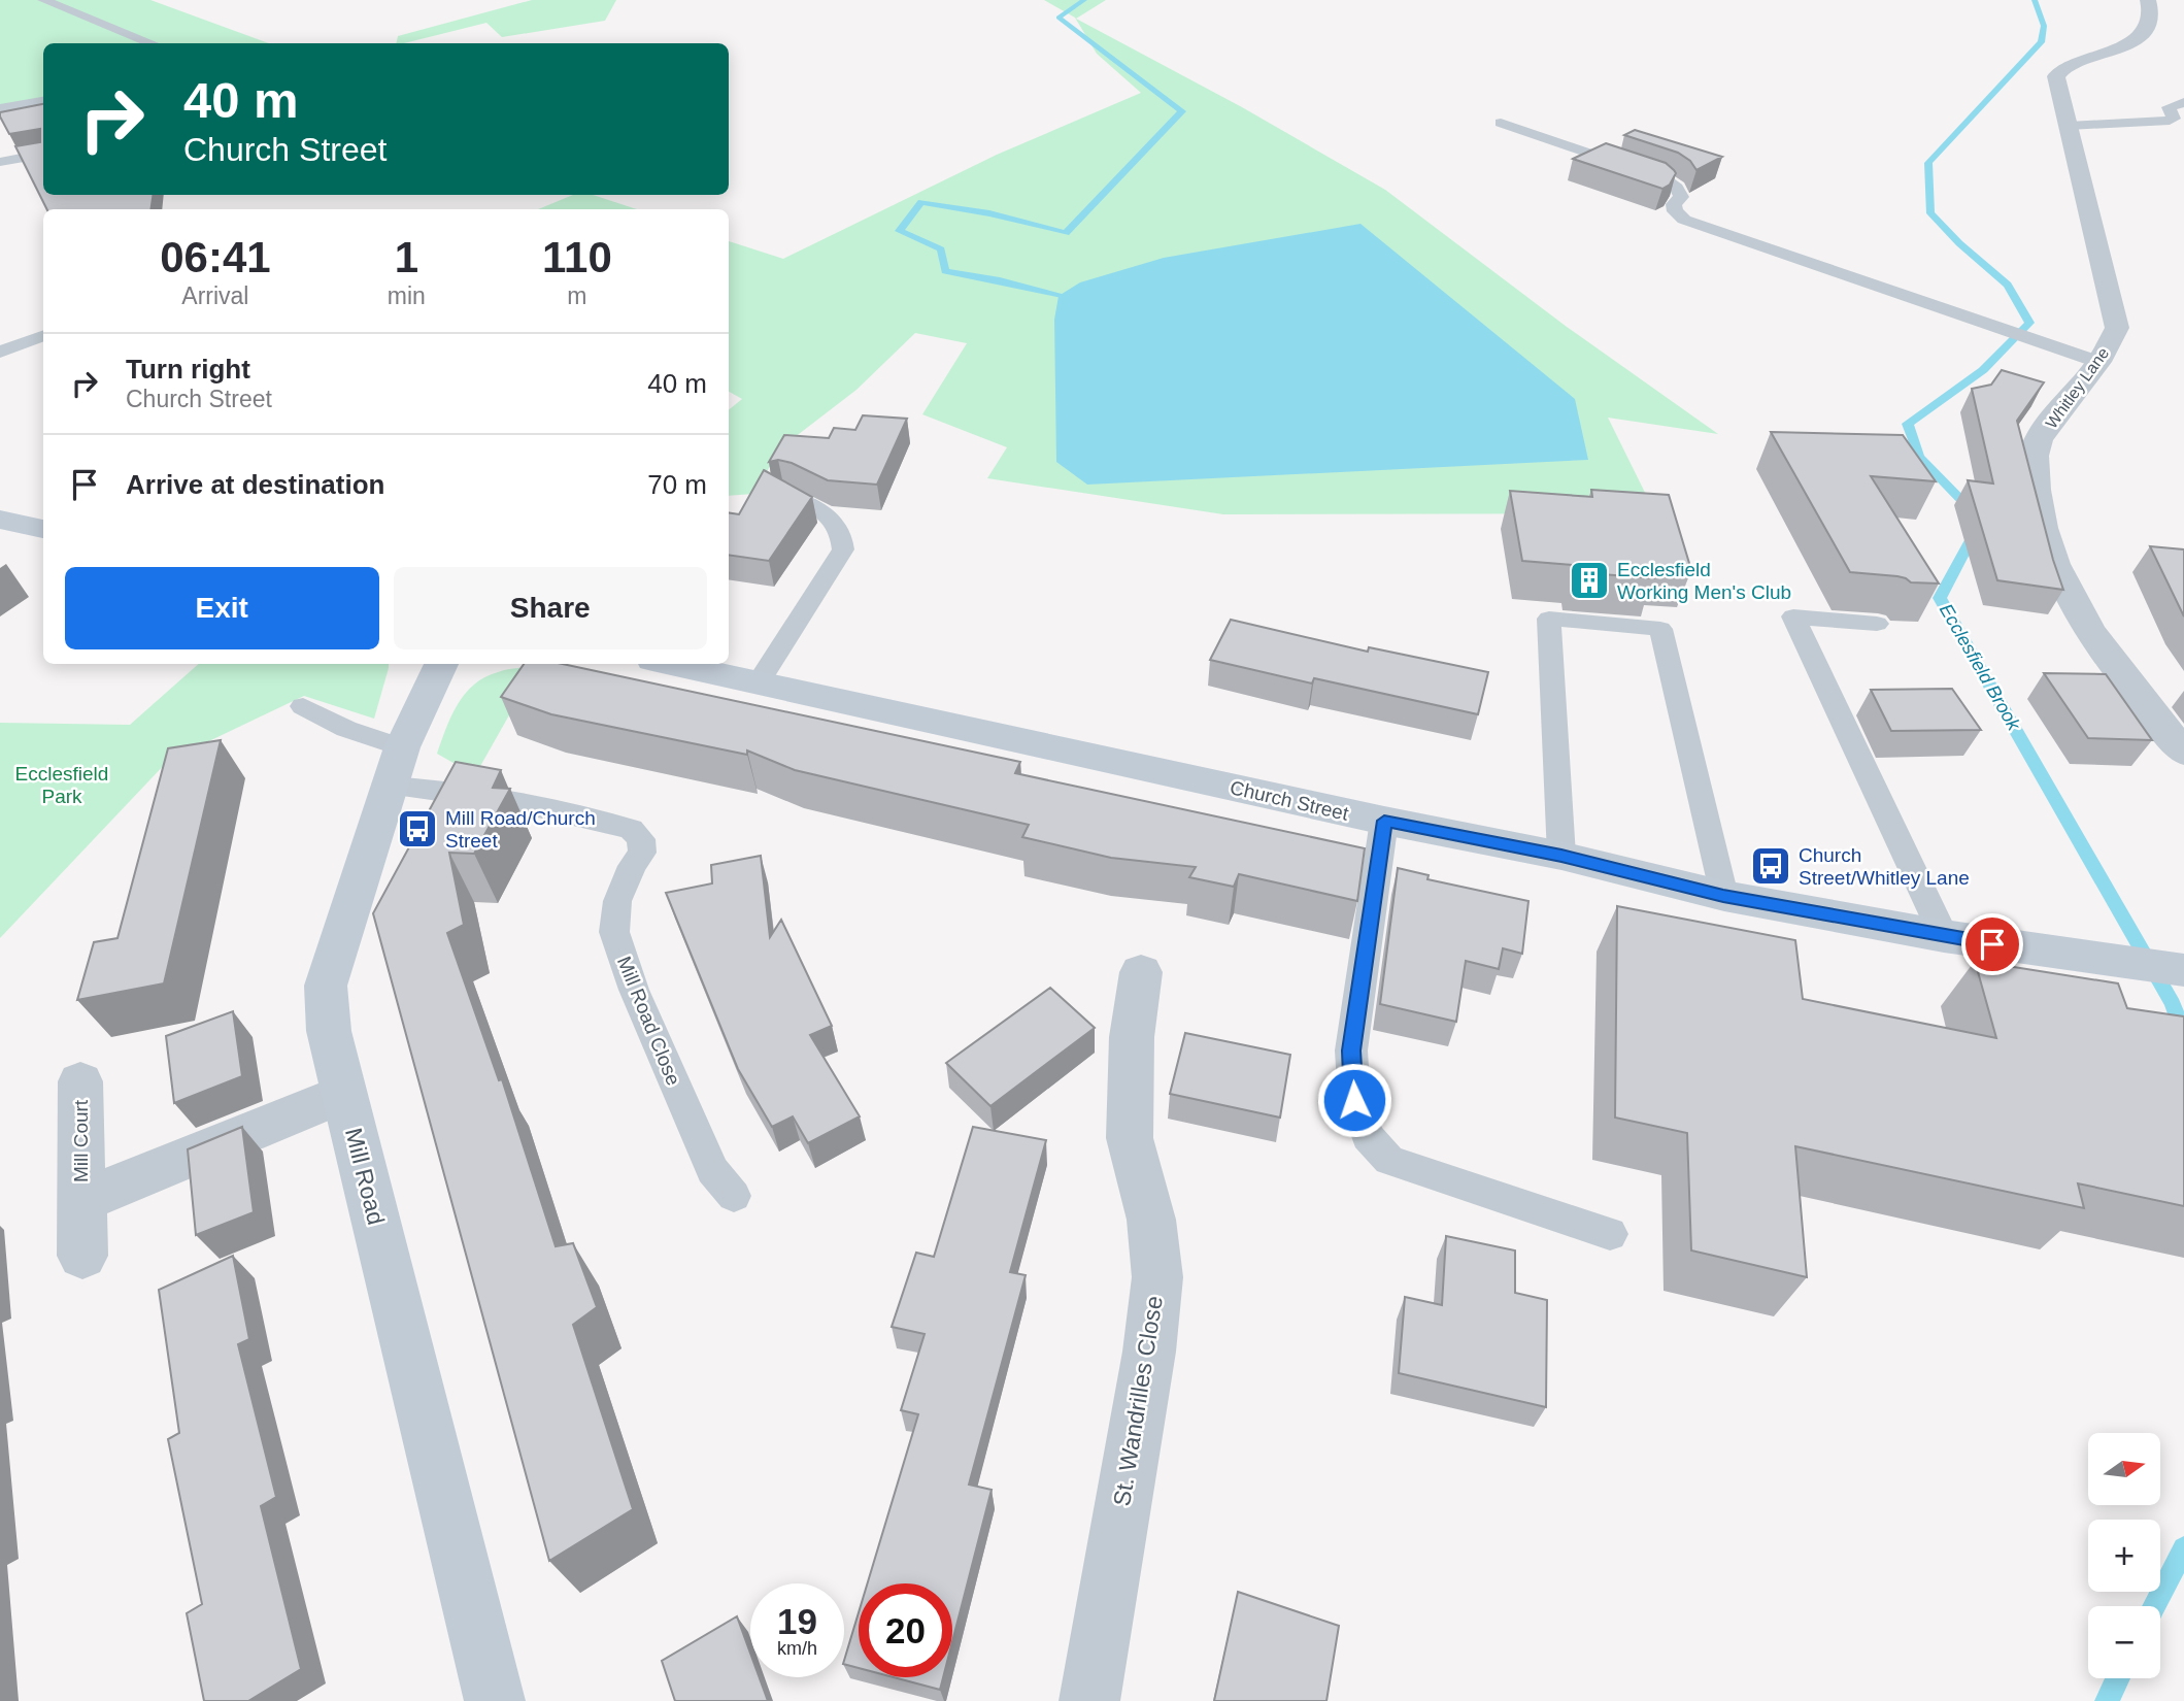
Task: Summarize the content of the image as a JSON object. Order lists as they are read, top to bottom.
{
  "streets": {
    "main road": ["Church Street", "Mill Road"],
    "street": ["Whitley Lane", "Mill Court", "St. Wandrilles Close"],
    "lane": ["Mill Road Close"]
  },
  "crossings": [
    ["Mill Road Close", "Mill Road"],
    ["Mill Court", "Mill Road"]
  ],
  "water": ["Ecclesfield Brook"],
  "parks": ["Ecclesfield Park"],
  "places": {
    "building": ["Ecclesfield Working Men's Club"],
    "bus stop": ["Mill Road/Church Street", "Church Street/Whitley Lane"]
  },
  "north": "right",
  "page": {
    "turn": ["40 m", "Church Street"],
    "eta": [
      "06:41",
      "Arrival",
      "1",
      "min",
      "110",
      "m"
    ],
    "list": [
      {
        "name": "Turn right",
        "note": "Church Street",
        "value": "40 m"
      },
      {
        "name": "Arrive at destination",
        "value": "70 m"
      }
    ],
    "buttons": ["Exit", "Share"],
    "map_buttons": ["+", "−"],
    "speed": "19 km/h",
    "limit": "20"
  }
}
